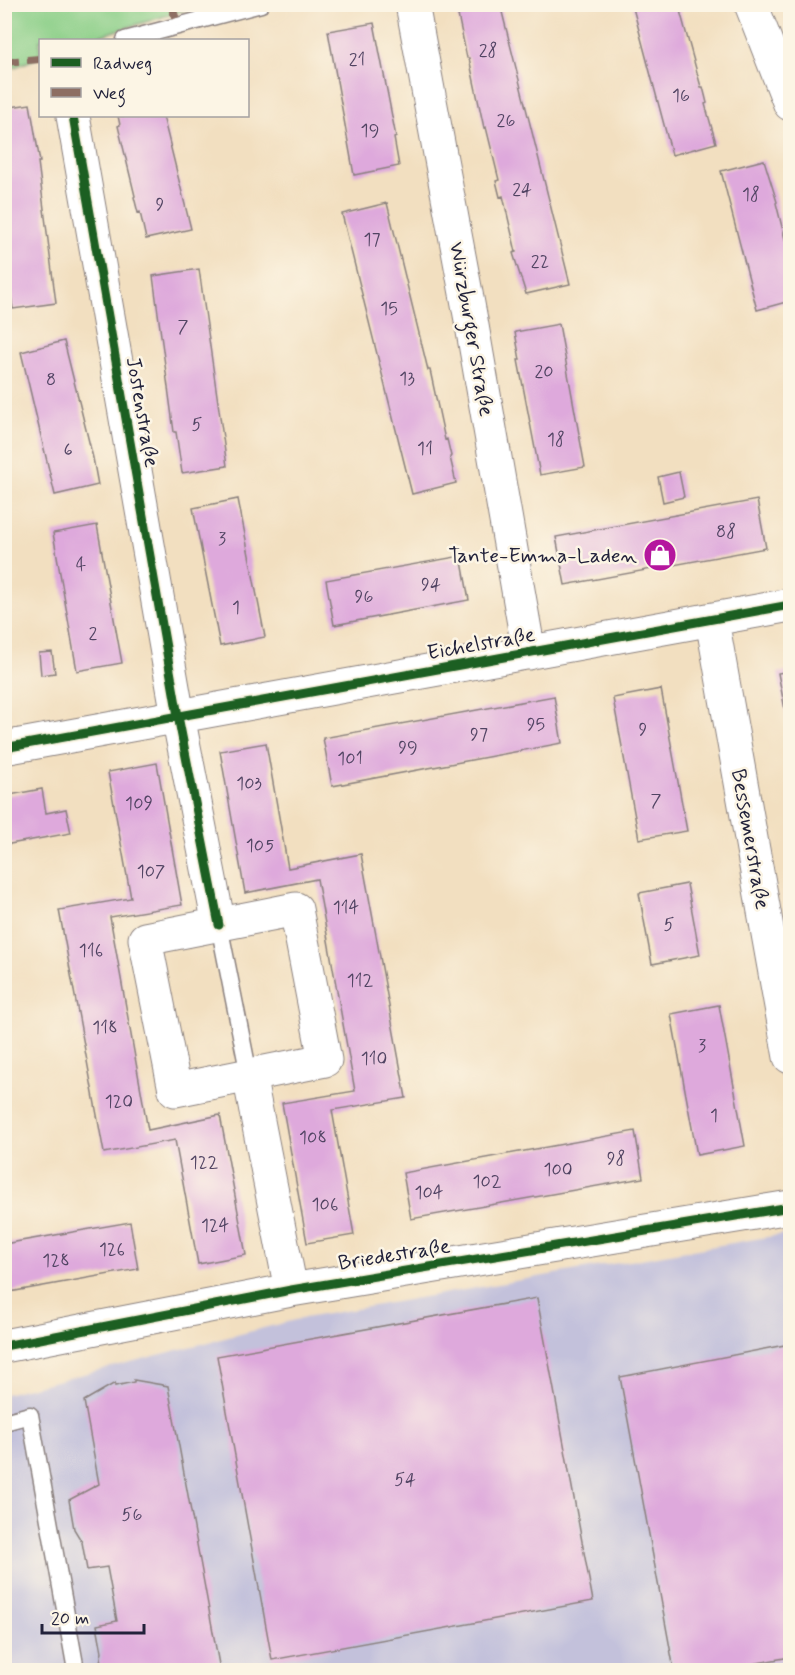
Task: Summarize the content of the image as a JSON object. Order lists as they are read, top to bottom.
{
  "streets": {
    "street": [
      "Würzburger Straße",
      "Jostenstraße",
      "Eichelstraße",
      "Bessemerstraße",
      "Briedestraße"
    ]
  },
  "crossings": [
    ["Würzburger Straße", "Eichelstraße"],
    ["Jostenstraße", "Eichelstraße"],
    ["Eichelstraße", "Bessemerstraße"]
  ],
  "places": {
    "shop": ["Tante-Emma-Laden"]
  },
  "house_numbers": [
    "28",
    "21",
    "16",
    "26",
    "19",
    "24",
    "18",
    "9",
    "17",
    "22",
    "15",
    "7",
    "20",
    "13",
    "8",
    "5",
    "18",
    "11",
    "6",
    "88",
    "3",
    "4",
    "94",
    "96",
    "1",
    "2",
    "95",
    "9",
    "97",
    "99",
    "101",
    "103",
    "7",
    "109",
    "105",
    "107",
    "114",
    "5",
    "116",
    "112",
    "118",
    "3",
    "110",
    "120",
    "1",
    "108",
    "98",
    "122",
    "100",
    "102",
    "104",
    "106",
    "124",
    "126",
    "128",
    "54",
    "56"
  ],
  "legend": ["Radweg", "Weg"],
  "scale_bar": "20 m"
}
